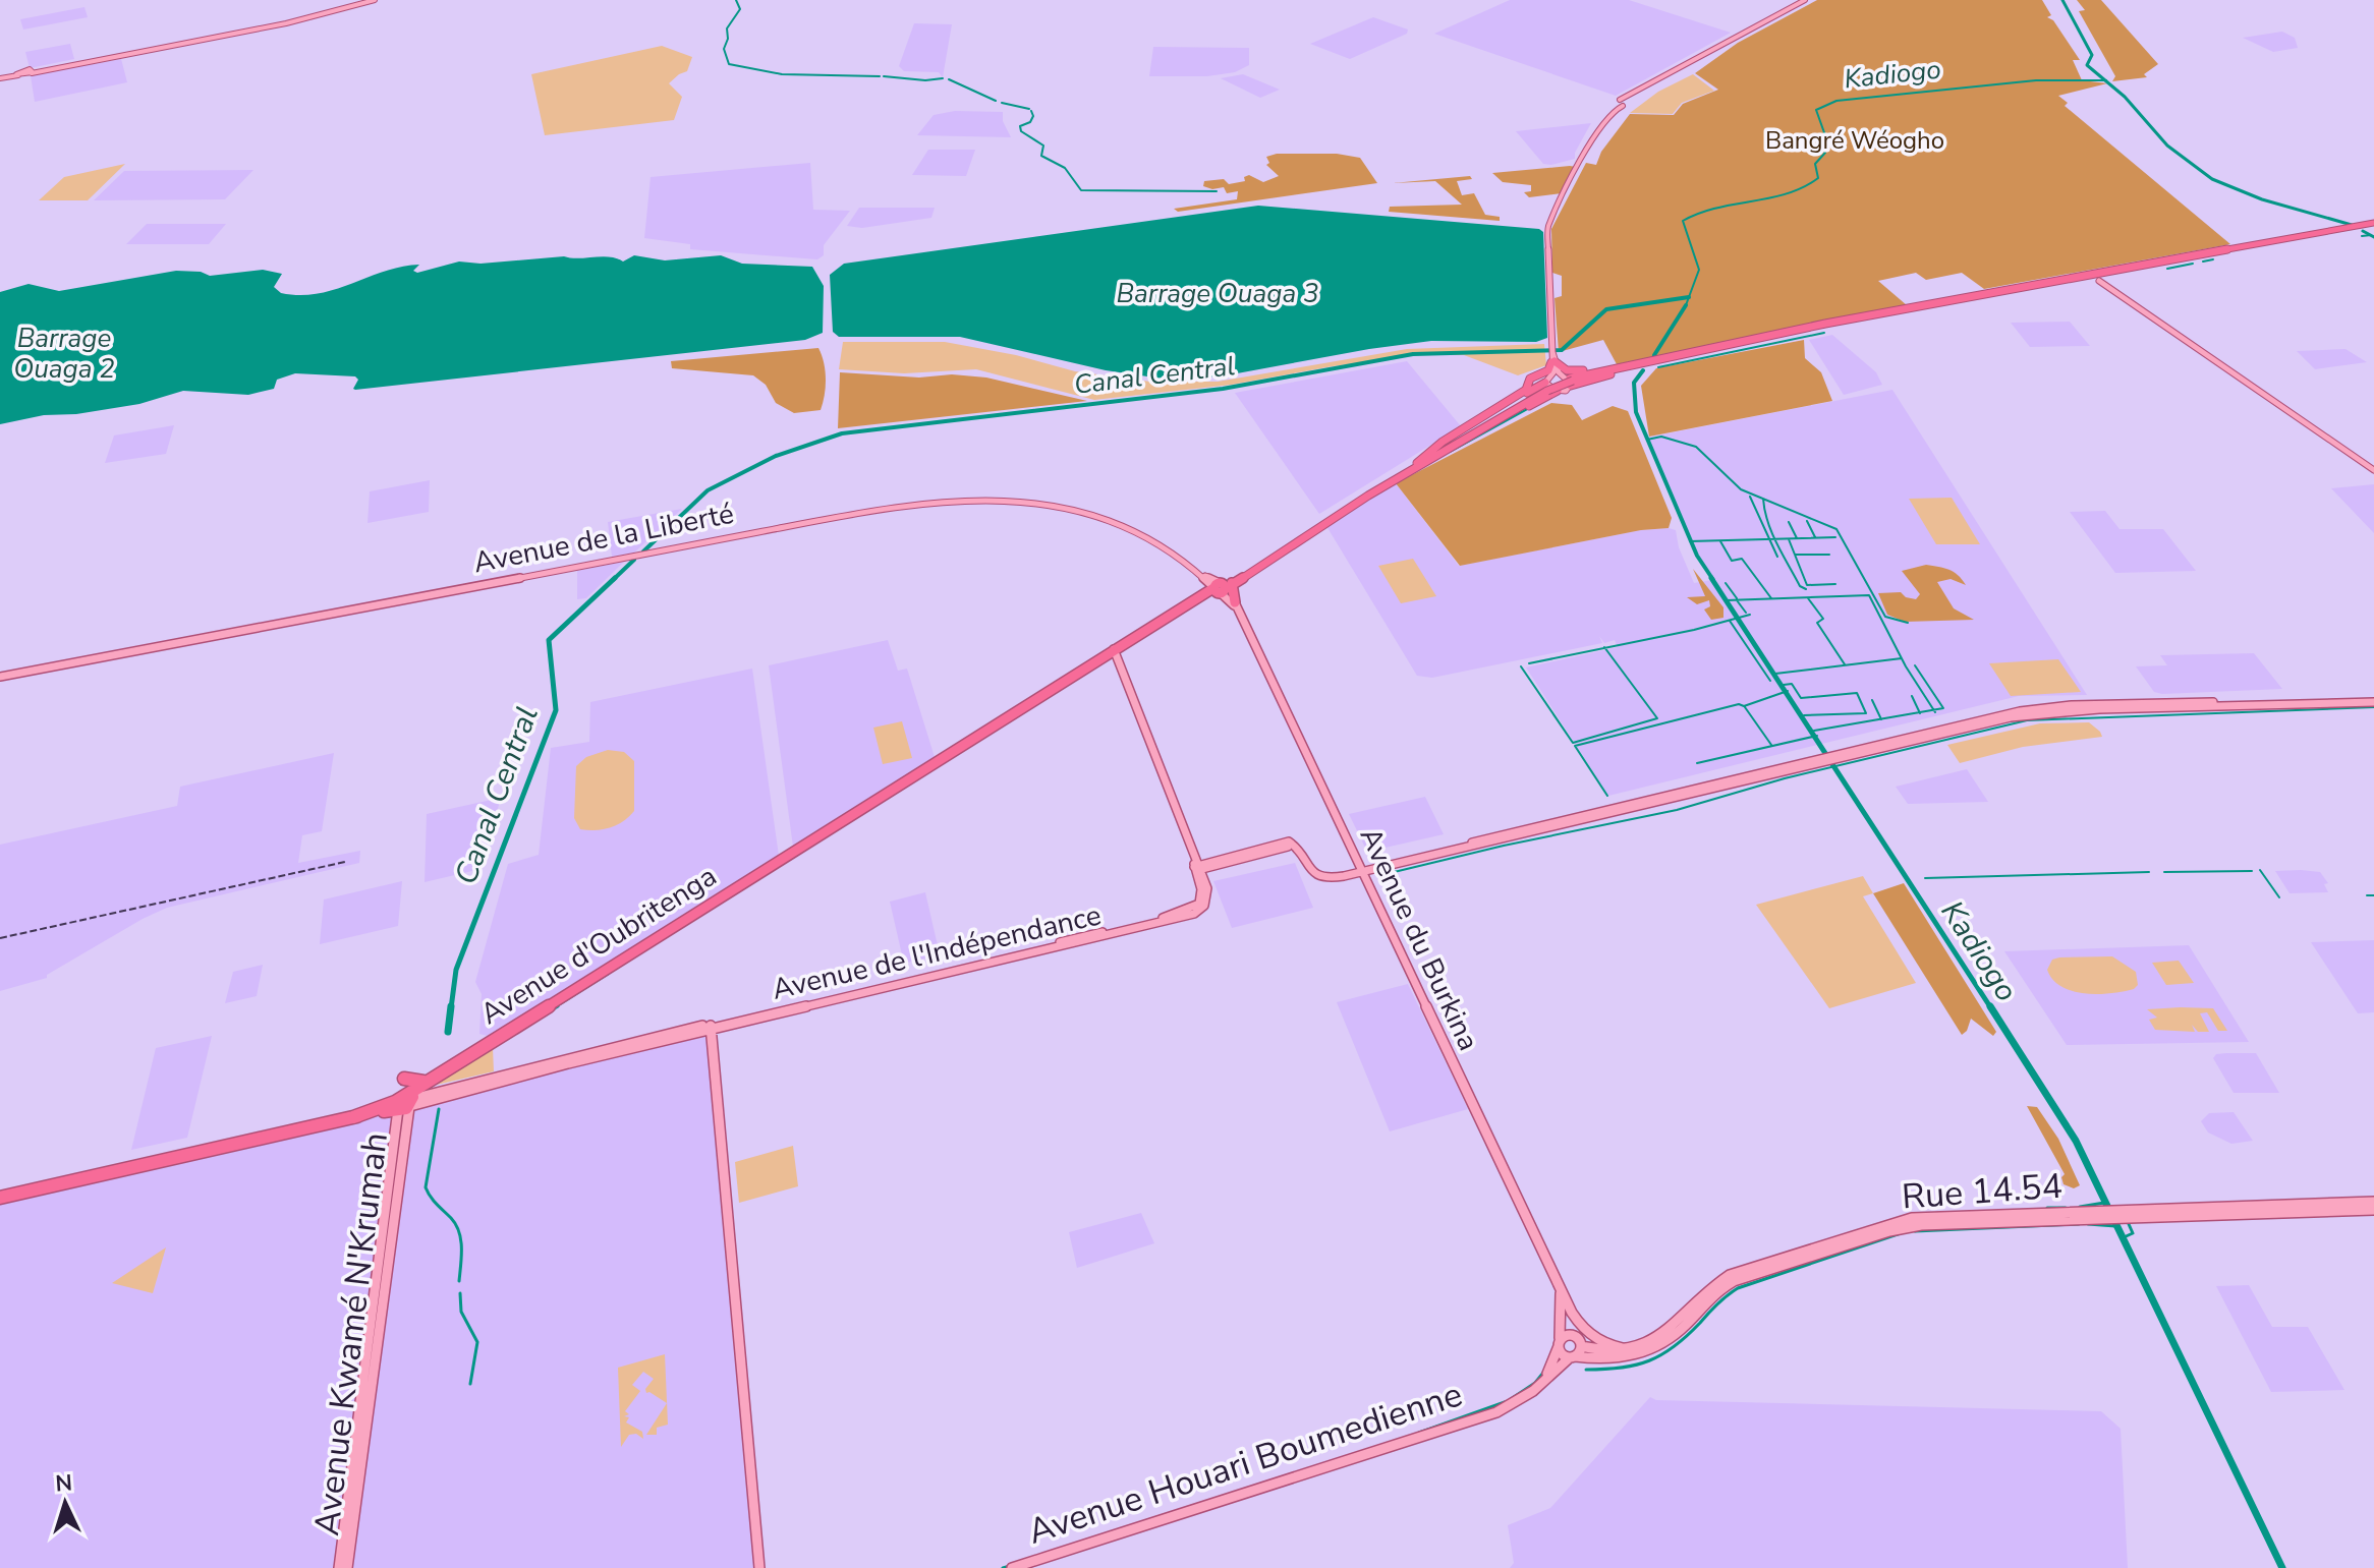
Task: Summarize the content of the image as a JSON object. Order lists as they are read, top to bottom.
{
  "streets": {
    "highway": ["Avenue d'Oubritenga"],
    "main road": [
      "Avenue de la Liberté",
      "Avenue du Burkina",
      "Avenue de l'Indépendance",
      "Rue 14.54",
      "Avenue Kwamé N'Krumah",
      "Avenue Houari Boumedienne"
    ]
  },
  "crossings": [
    ["Avenue de la Liberté", "Avenue d'Oubritenga"],
    ["Avenue d'Oubritenga", "Avenue de l'Indépendance"],
    ["Avenue d'Oubritenga", "Avenue Kwamé N'Krumah"],
    ["Avenue de l'Indépendance", "Avenue Kwamé N'Krumah"],
    ["Rue 14.54", "Avenue Houari Boumedienne"]
  ],
  "water": [
    "Kadiogo",
    "Barrage Ouaga 3",
    "Barrage Ouaga 2",
    "Canal Central"
  ],
  "parks": ["Bangré Wéogho"],
  "north": "top"
}
